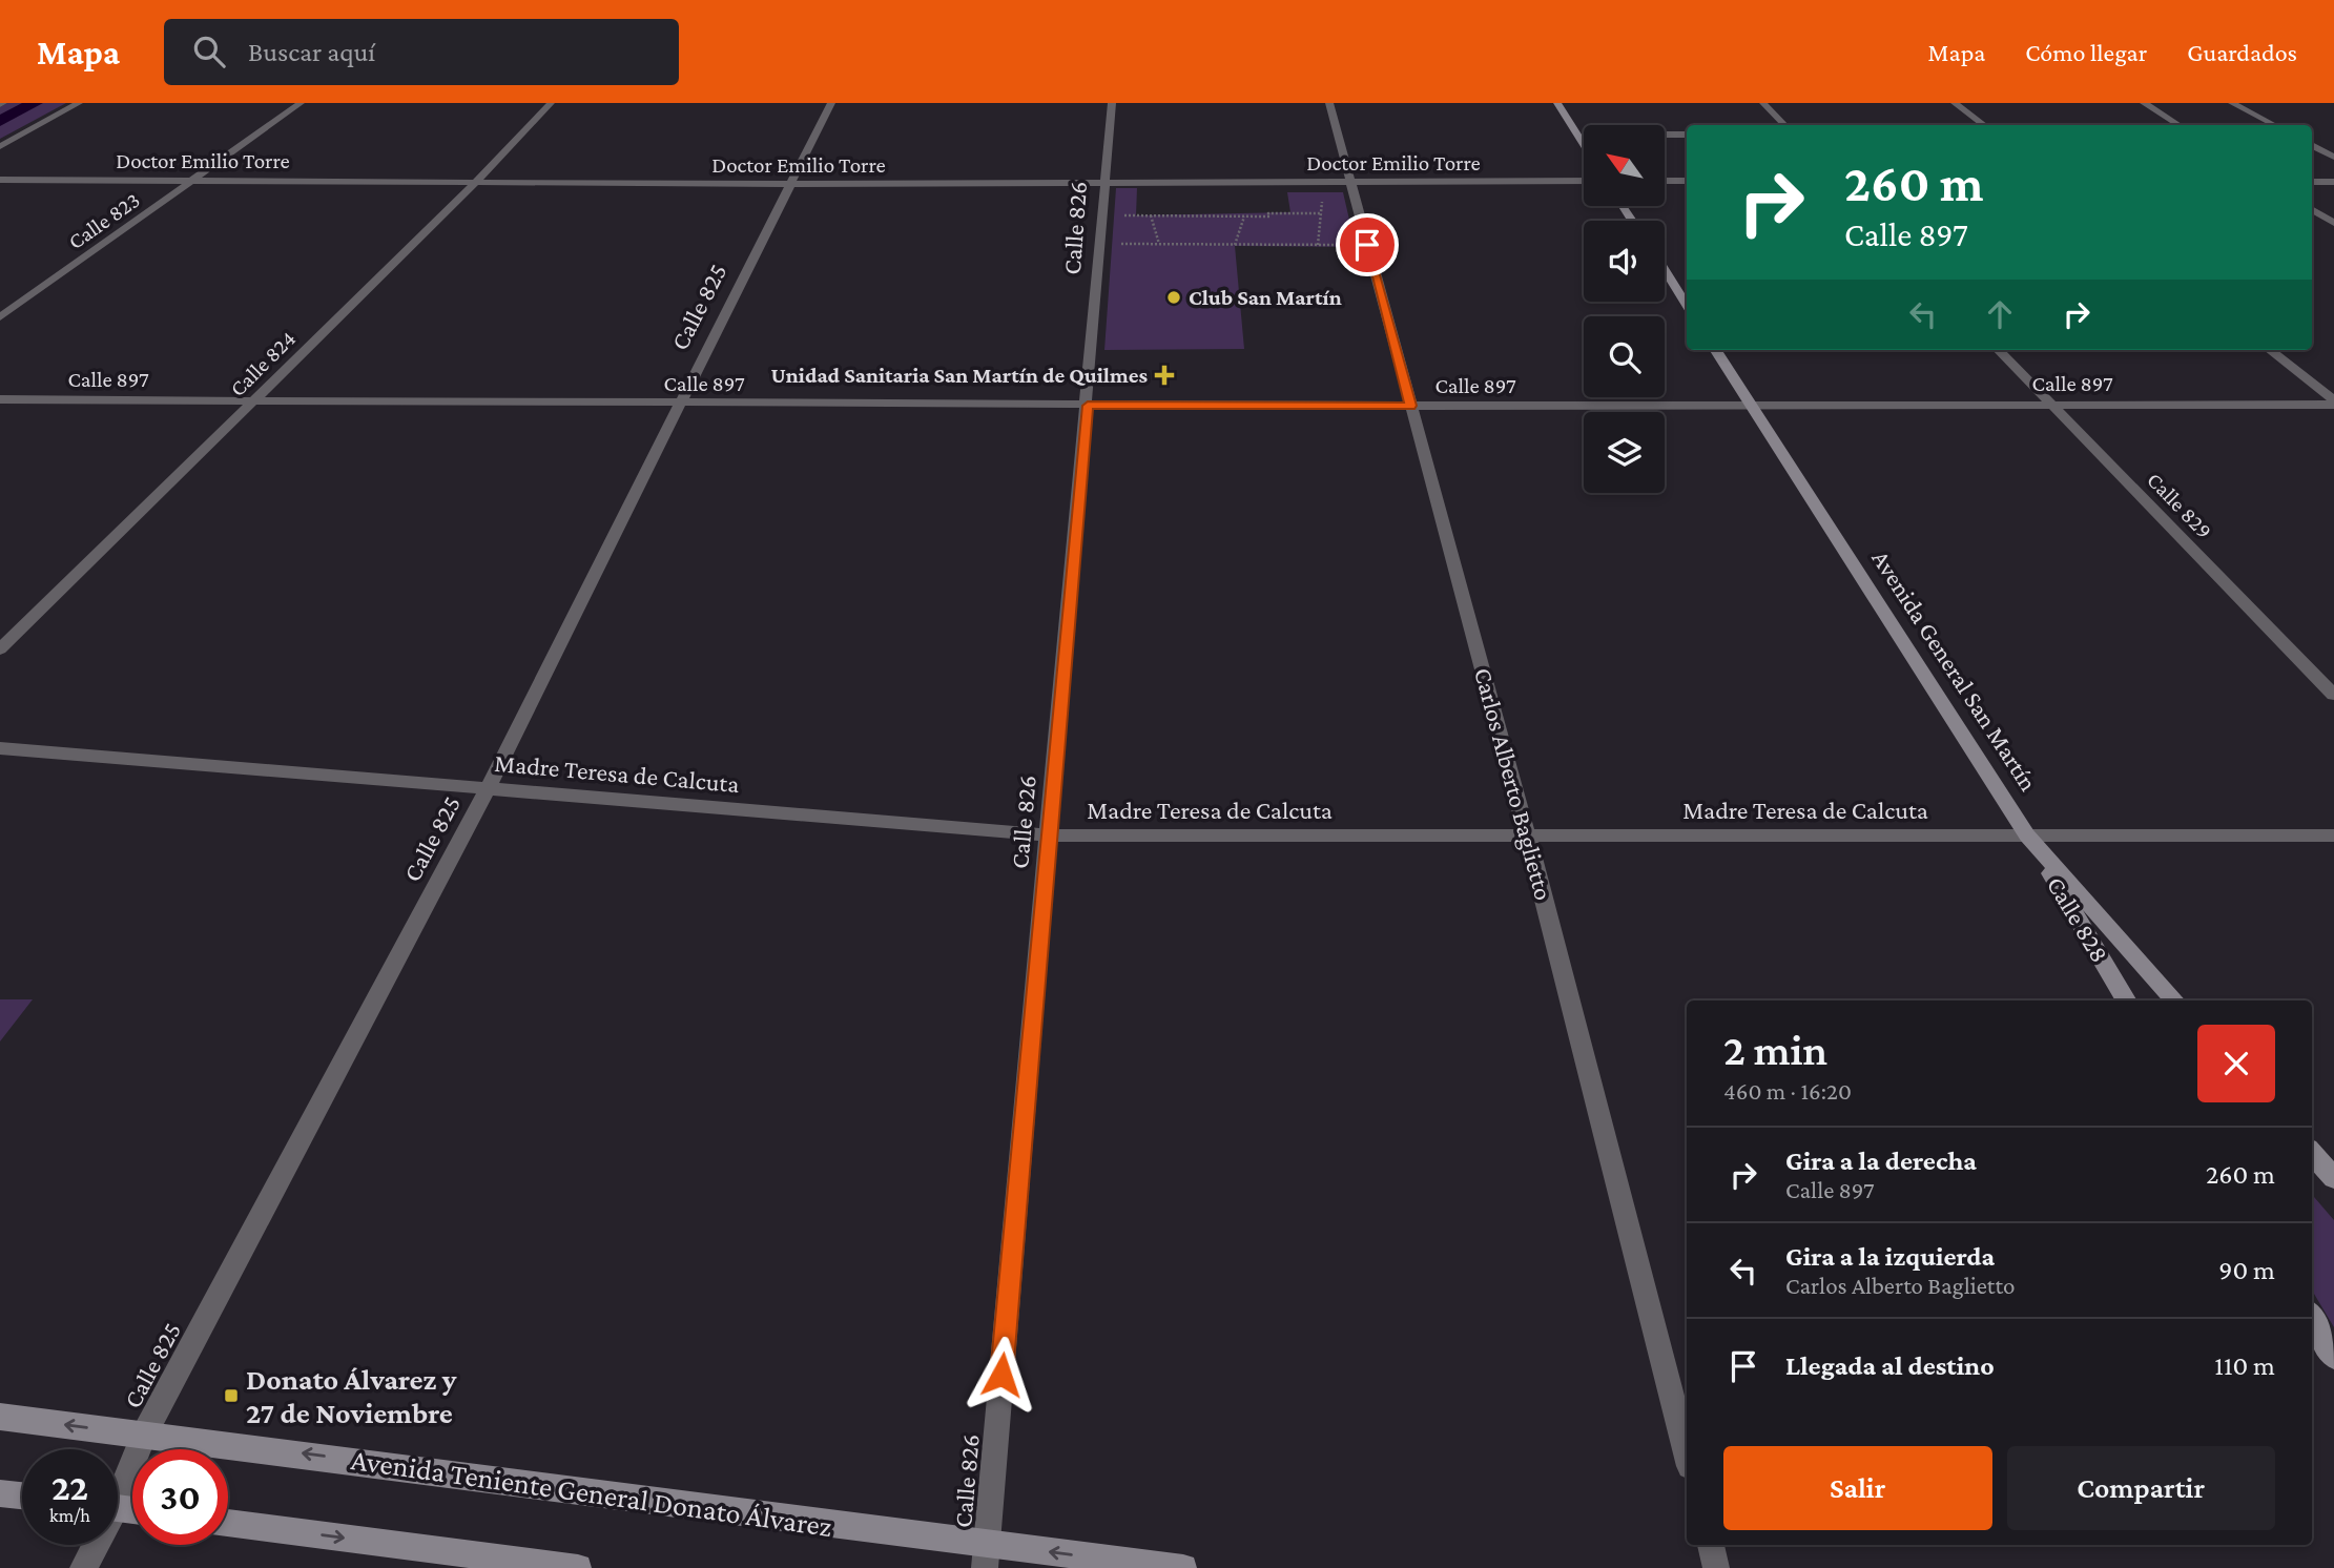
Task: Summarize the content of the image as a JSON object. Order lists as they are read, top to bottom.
{
  "streets": {
    "main road": ["Avenida General San Martín", "Calle 828", "Avenida Teniente General Donato Álvarez"],
    "street": [
      "Doctor Emilio Torre",
      "Calle 823",
      "Calle 826",
      "Calle 825",
      "Calle 824",
      "Calle 897",
      "Calle 829",
      "Madre Teresa de Calcuta",
      "Carlos Alberto Baglietto"
    ]
  },
  "crossings": [
    ["Doctor Emilio Torre", "Calle 823"],
    ["Doctor Emilio Torre", "Calle 826"],
    ["Doctor Emilio Torre", "Calle 825"],
    ["Doctor Emilio Torre", "Calle 824"],
    ["Doctor Emilio Torre", "Carlos Alberto Baglietto"],
    ["Calle 826", "Calle 897"],
    ["Calle 826", "Madre Teresa de Calcuta"],
    ["Calle 826", "Avenida Teniente General Donato Álvarez"],
    ["Calle 825", "Calle 897"],
    ["Calle 825", "Madre Teresa de Calcuta"],
    ["Calle 825", "Avenida Teniente General Donato Álvarez"],
    ["Calle 824", "Calle 897"],
    ["Calle 897", "Calle 829"],
    ["Calle 897", "Avenida General San Martín"],
    ["Calle 897", "Carlos Alberto Baglietto"],
    ["Avenida General San Martín", "Madre Teresa de Calcuta"],
    ["Avenida General San Martín", "Calle 828"],
    ["Madre Teresa de Calcuta", "Carlos Alberto Baglietto"],
    ["Madre Teresa de Calcuta", "Calle 828"]
  ],
  "places": {
    "other": ["Club San Martín"],
    "health": ["Unidad Sanitaria San Martín de Quilmes"],
    "transit": ["Donato Álvarez y 27 de Noviembre"]
  },
  "north": "top left",
  "page": {
    "header": "Mapa",
    "search": "Buscar aquí",
    "nav": ["Mapa", "Cómo llegar", "Guardados"],
    "turn": ["260 m", "Calle 897"],
    "heading": ["2 min", "460 m · 16:20"],
    "list": [
      {
        "name": "Gira a la derecha",
        "note": "Calle 897",
        "value": "260 m"
      },
      {
        "name": "Gira a la izquierda",
        "note": "Carlos Alberto Baglietto",
        "value": "90 m"
      },
      {
        "name": "Llegada al destino",
        "value": "110 m"
      }
    ],
    "buttons": ["Salir", "Compartir"],
    "speed": "22 km/h",
    "limit": "30"
  }
}
